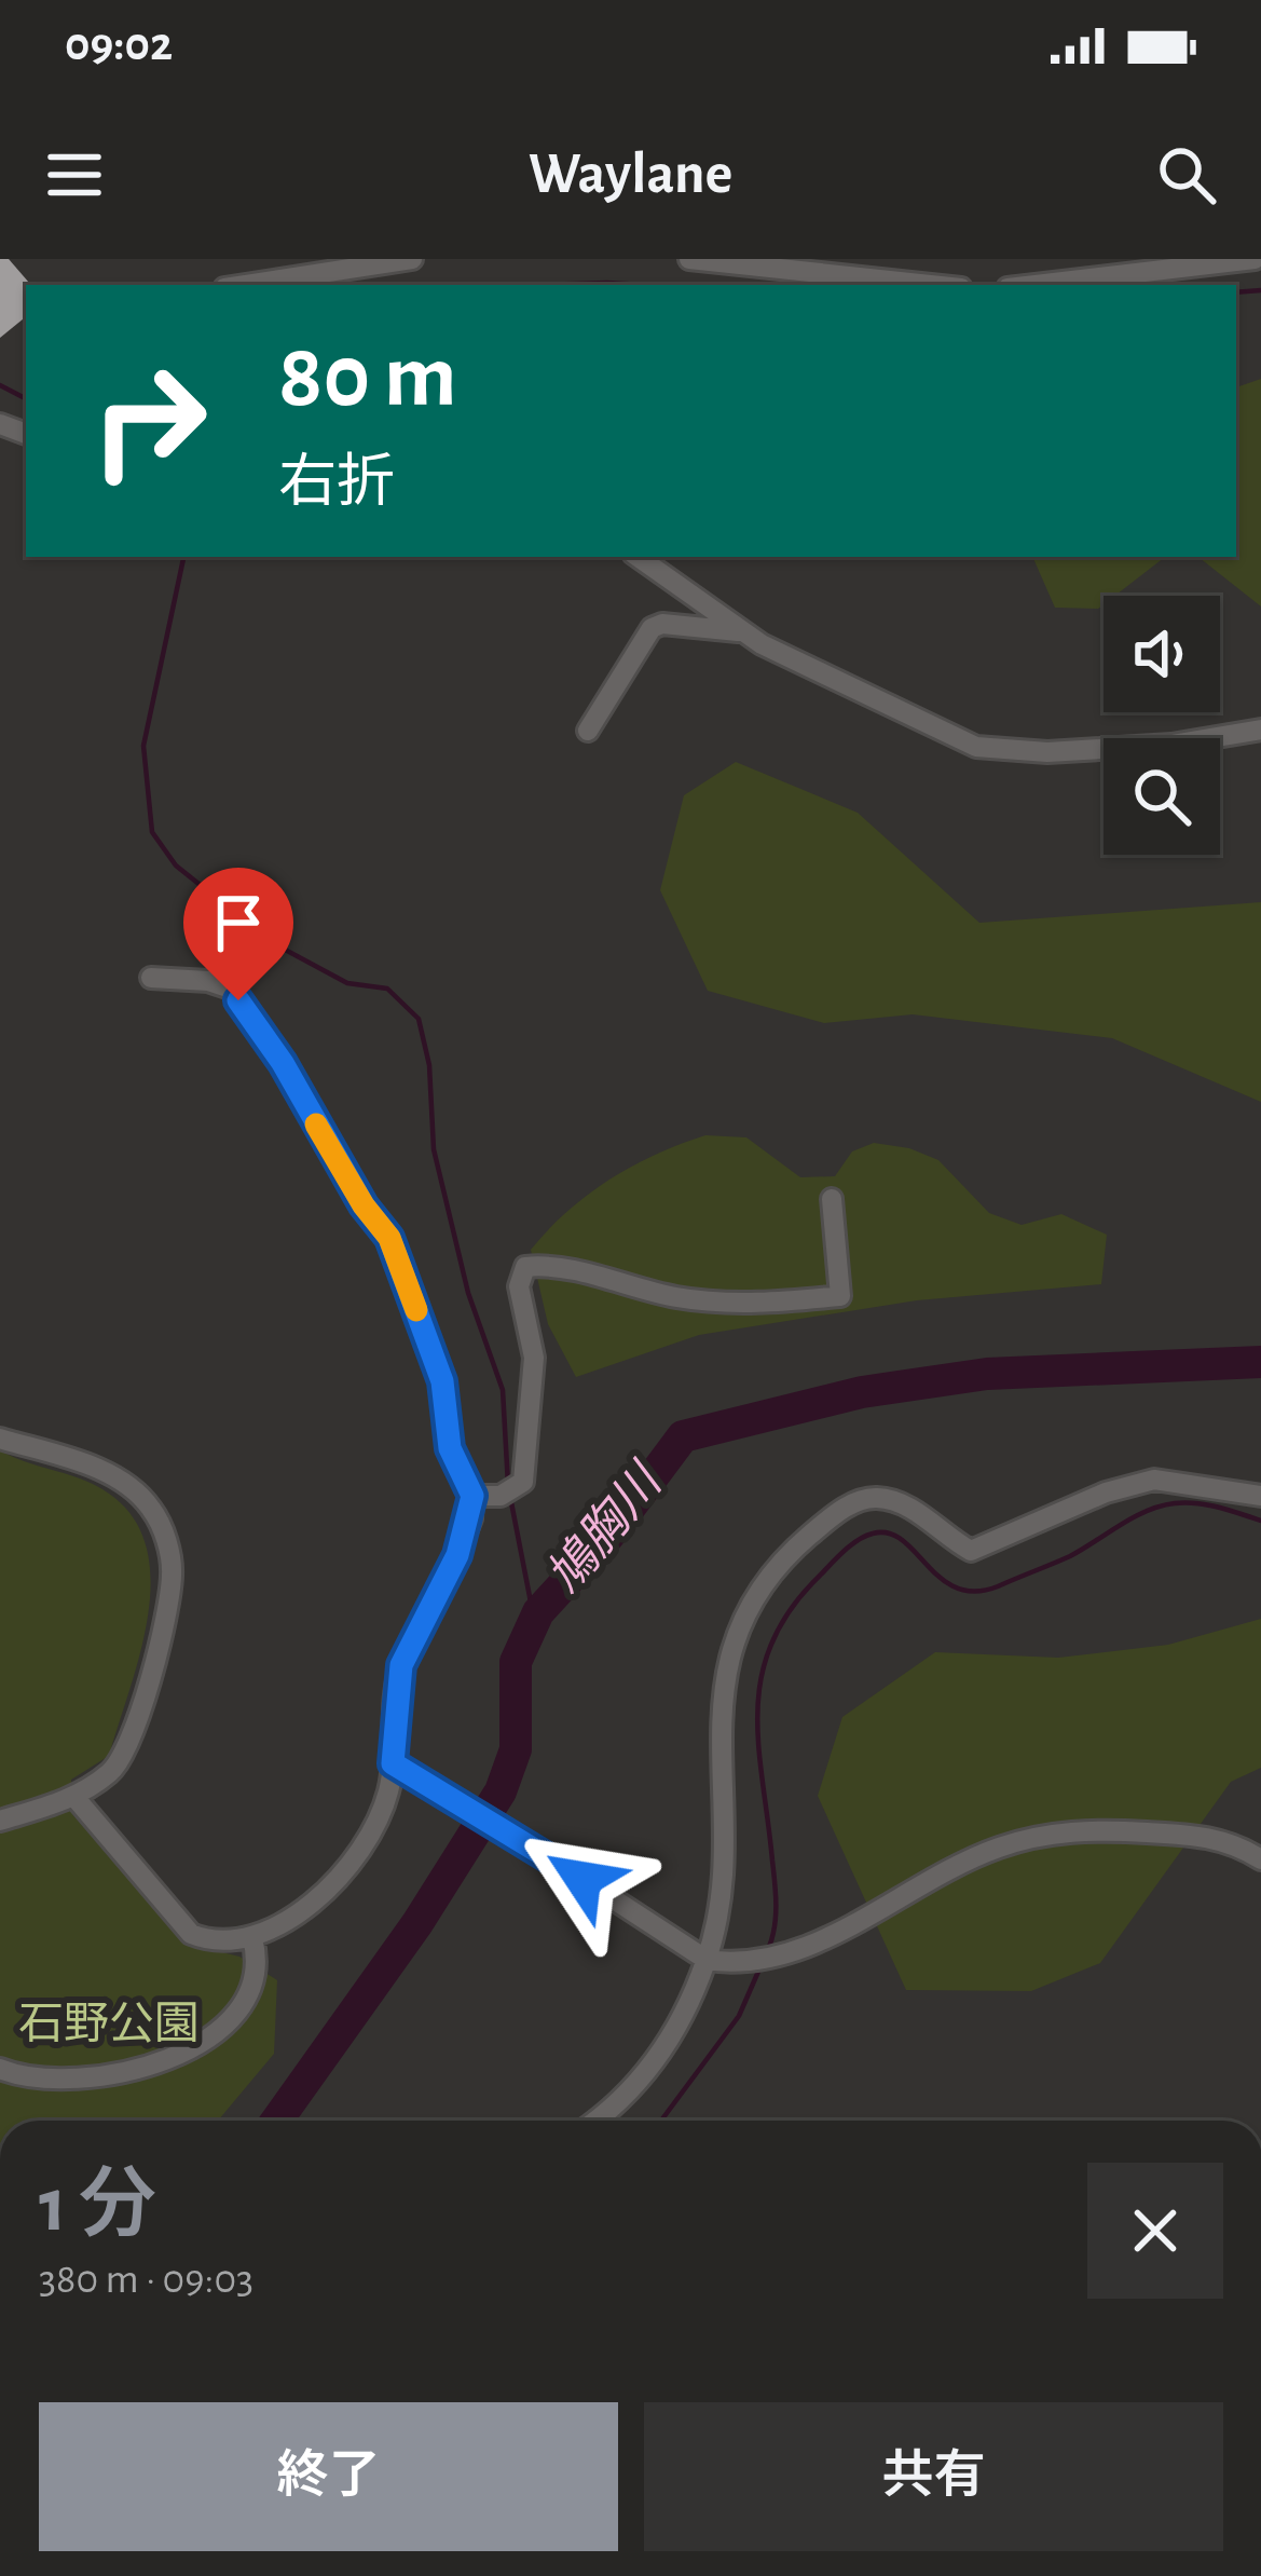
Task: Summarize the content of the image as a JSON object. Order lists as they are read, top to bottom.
{
  "water": ["鳩胸川"],
  "parks": ["石野公園"],
  "page": {
    "status": "09:02",
    "header": "Waylane",
    "turn": ["80 m", "右折"],
    "heading": ["1 分", "380 m · 09:03"],
    "buttons": ["終了", "共有"]
  }
}
